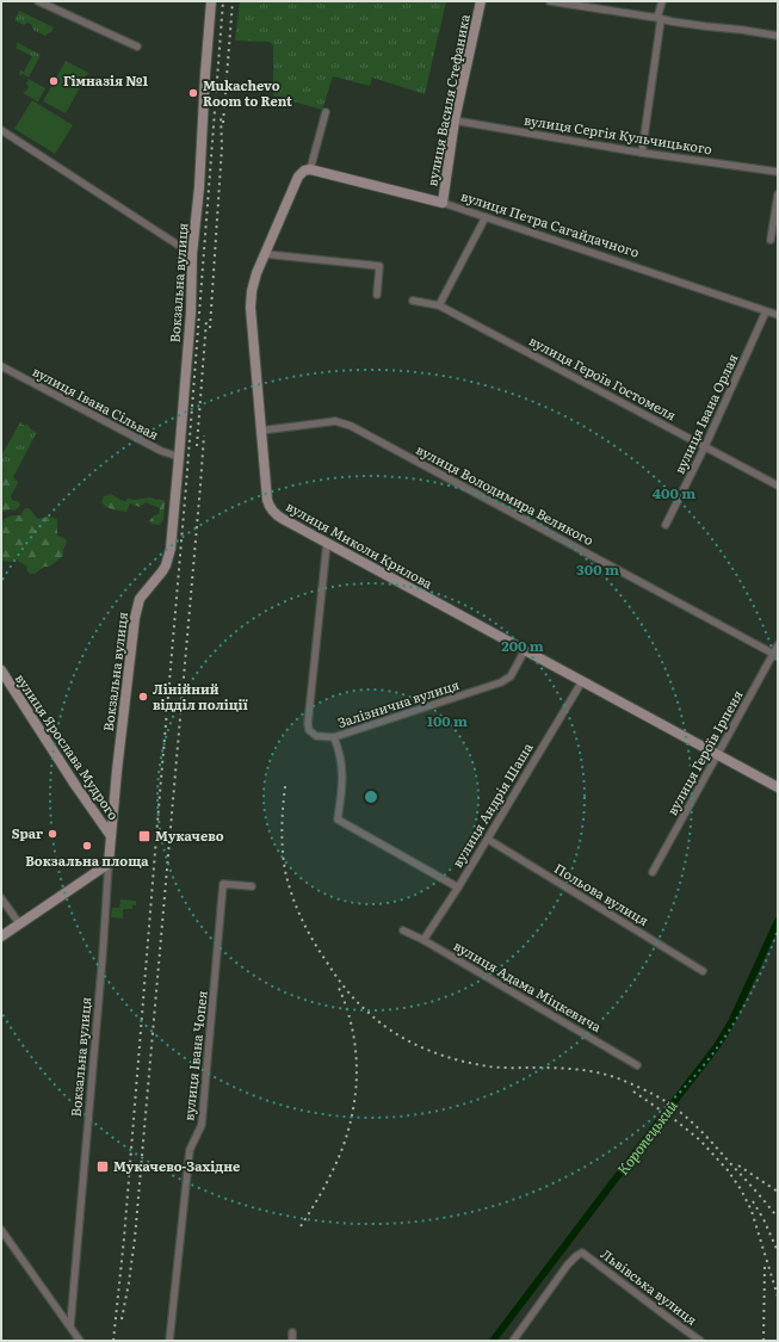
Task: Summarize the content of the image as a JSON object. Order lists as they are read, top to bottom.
{
  "streets": {
    "street": [
      "вулиця Василя Стефаника",
      "вулиця Сергія Кульчицького",
      "вулиця Петра Сагайдачного",
      "Вокзальна вулиця",
      "вулиця Героїв Гостомеля",
      "вулиця Івана Сільвая",
      "вулиця Івана Орлая",
      "вулиця Володимира Великого",
      "вулиця Миколи Крилова",
      "Залізнична вулиця",
      "вулиця Ярослава Мудрого",
      "вулиця Героїв Ірпеня",
      "вулиця Андрія Шаша",
      "Польова вулиця",
      "вулиця Адама Міцкевича",
      "вулиця Івана Чопея",
      "Львівська вулиця"
    ]
  },
  "crossings": [
    ["вулиця Василя Стефаника", "вулиця Сергія Кульчицького"],
    ["вулиця Василя Стефаника", "вулиця Петра Сагайдачного"],
    ["вулиця Петра Сагайдачного", "вулиця Івана Орлая"],
    ["вулиця Петра Сагайдачного", "вулиця Миколи Крилова"],
    ["Вокзальна вулиця", "вулиця Івана Сільвая"],
    ["Вокзальна вулиця", "вулиця Ярослава Мудрого"],
    ["вулиця Героїв Гостомеля", "вулиця Івана Орлая"],
    ["вулиця Володимира Великого", "вулиця Миколи Крилова"],
    ["вулиця Володимира Великого", "вулиця Героїв Ірпеня"],
    ["вулиця Миколи Крилова", "Залізнична вулиця"],
    ["вулиця Миколи Крилова", "вулиця Героїв Ірпеня"],
    ["вулиця Миколи Крилова", "вулиця Андрія Шаша"],
    ["вулиця Андрія Шаша", "Польова вулиця"],
    ["вулиця Андрія Шаша", "вулиця Адама Міцкевича"]
  ],
  "water": ["Коропецький"],
  "places": {
    "other": [
      "Гімназія №1",
      "Mukachevo Room to Rent",
      "Лінійний відділ поліції",
      "Spar",
      "Вокзальна площа"
    ],
    "transit": ["Мукачево", "Мукачево-Західне"]
  },
  "rings": [
    "400 m",
    "300 m",
    "200 m",
    "100 m"
  ]
}
